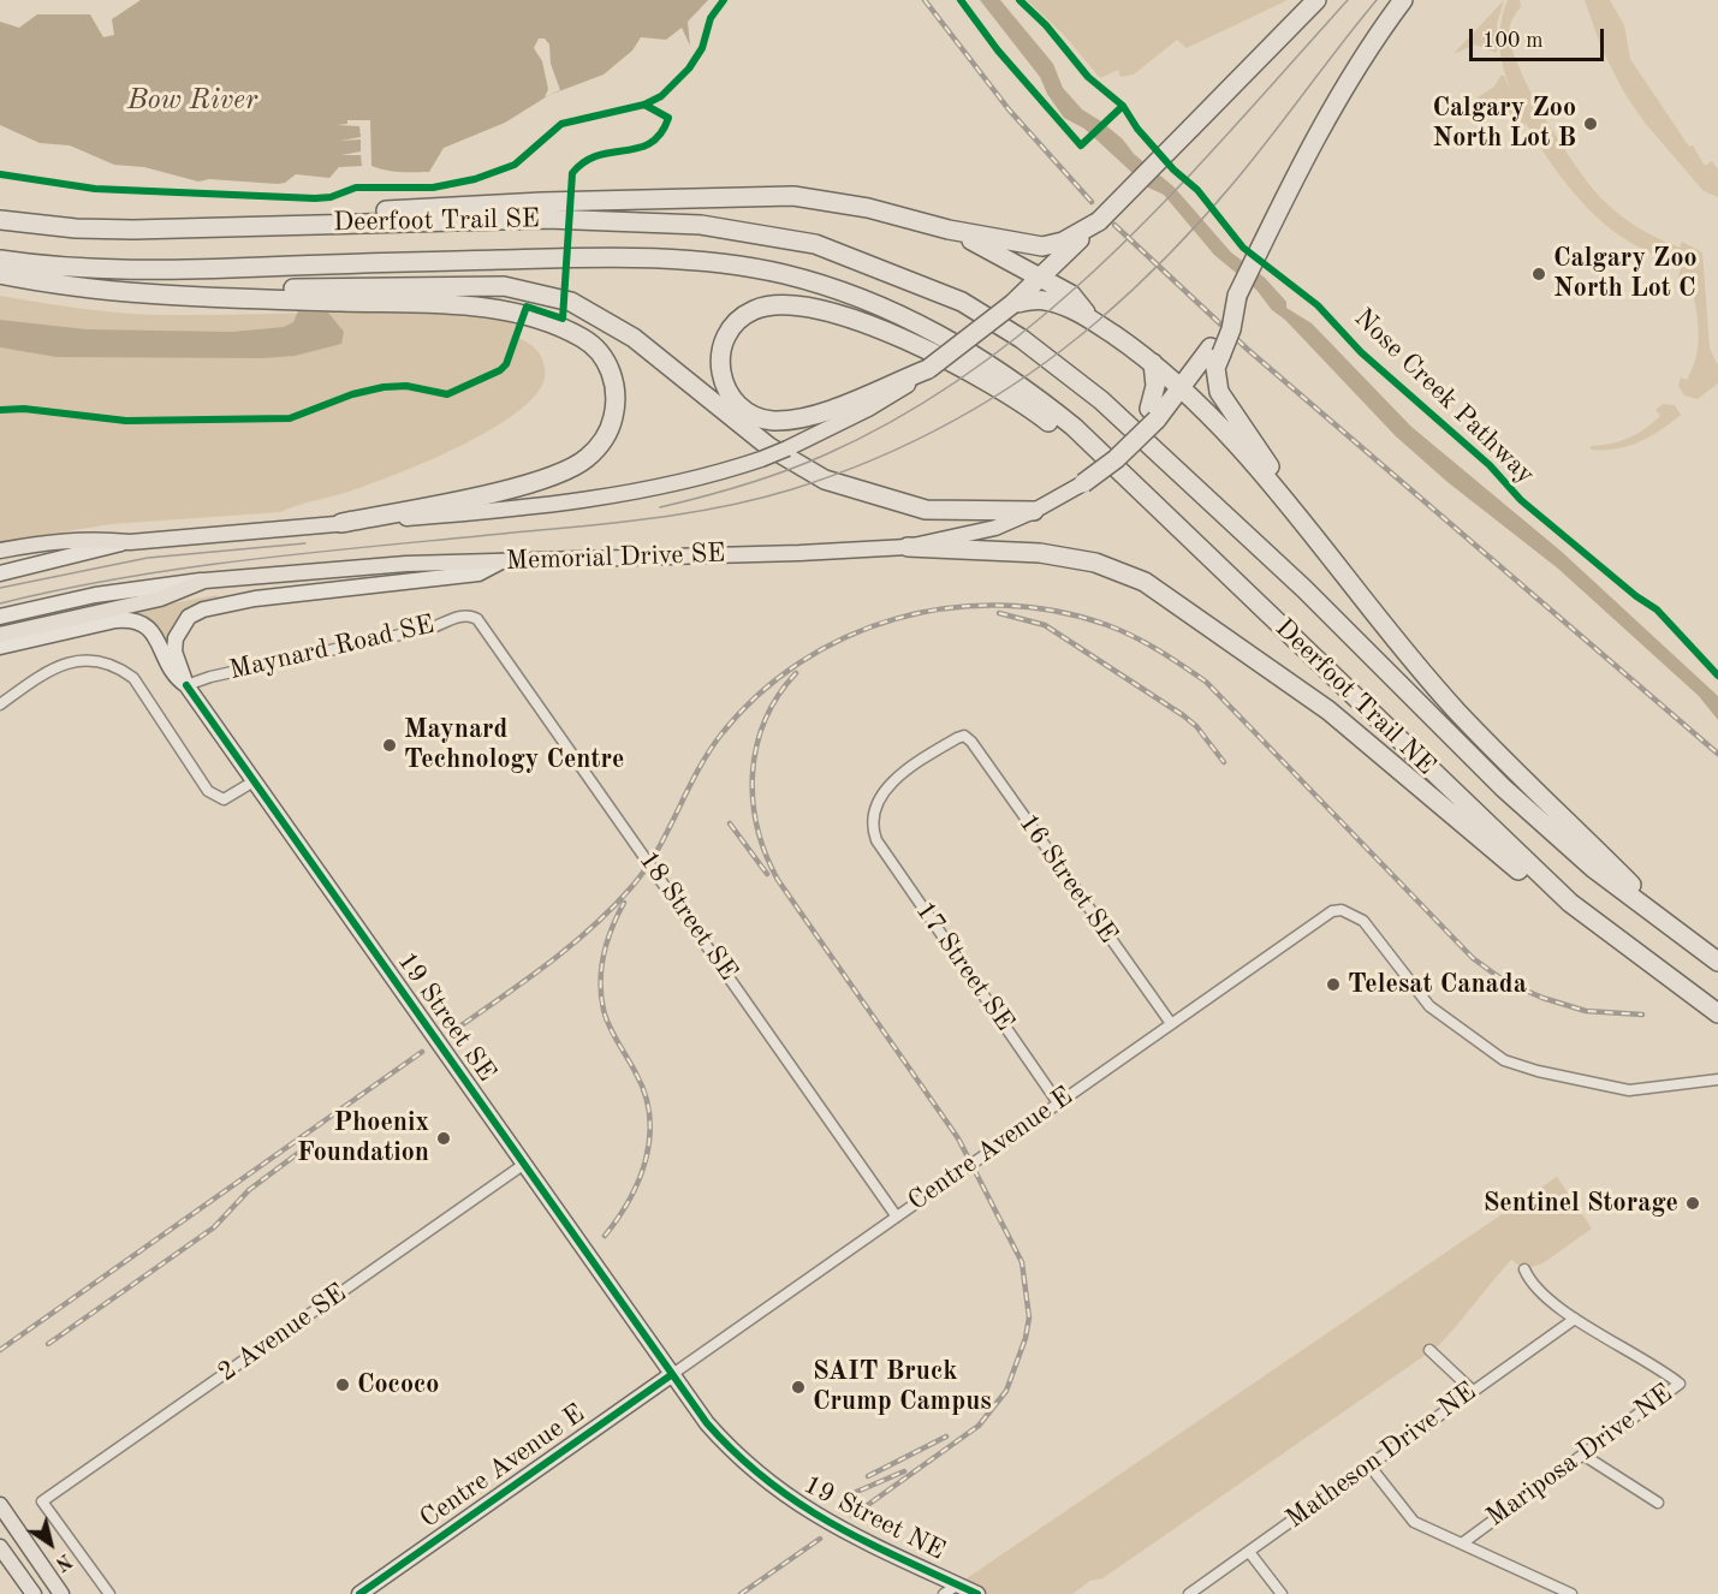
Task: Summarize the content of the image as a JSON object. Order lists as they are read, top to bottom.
{
  "streets": {
    "highway": ["Deerfoot Trail SE", "Memorial Drive SE", "Deerfoot Trail NE"],
    "street": [
      "Maynard Road SE",
      "16 Street SE",
      "18 Street SE",
      "17 Street SE",
      "19 Street SE",
      "Centre Avenue E",
      "2 Avenue SE",
      "Matheson Drive NE",
      "Mariposa Drive NE",
      "19 Street NE"
    ],
    "cycle path": ["Nose Creek Pathway"]
  },
  "crossings": [
    ["Deerfoot Trail SE", "Deerfoot Trail NE"],
    ["Maynard Road SE", "18 Street SE"],
    ["Maynard Road SE", "19 Street SE"],
    ["16 Street SE", "17 Street SE"],
    ["16 Street SE", "Centre Avenue E"],
    ["18 Street SE", "Centre Avenue E"],
    ["17 Street SE", "Centre Avenue E"],
    ["19 Street SE", "Centre Avenue E"],
    ["19 Street SE", "2 Avenue SE"],
    ["19 Street SE", "19 Street NE"],
    ["Centre Avenue E", "19 Street NE"],
    ["Matheson Drive NE", "Mariposa Drive NE"]
  ],
  "water": ["Bow River"],
  "places": [
    "Calgary Zoo North Lot B",
    "Calgary Zoo North Lot C",
    "Maynard Technology Centre",
    "Telesat Canada",
    "Phoenix Foundation",
    "Sentinel Storage",
    "Cococo",
    "SAIT Bruck Crump Campus"
  ],
  "scale_bar": "100 m",
  "north": "bottom right"
}
